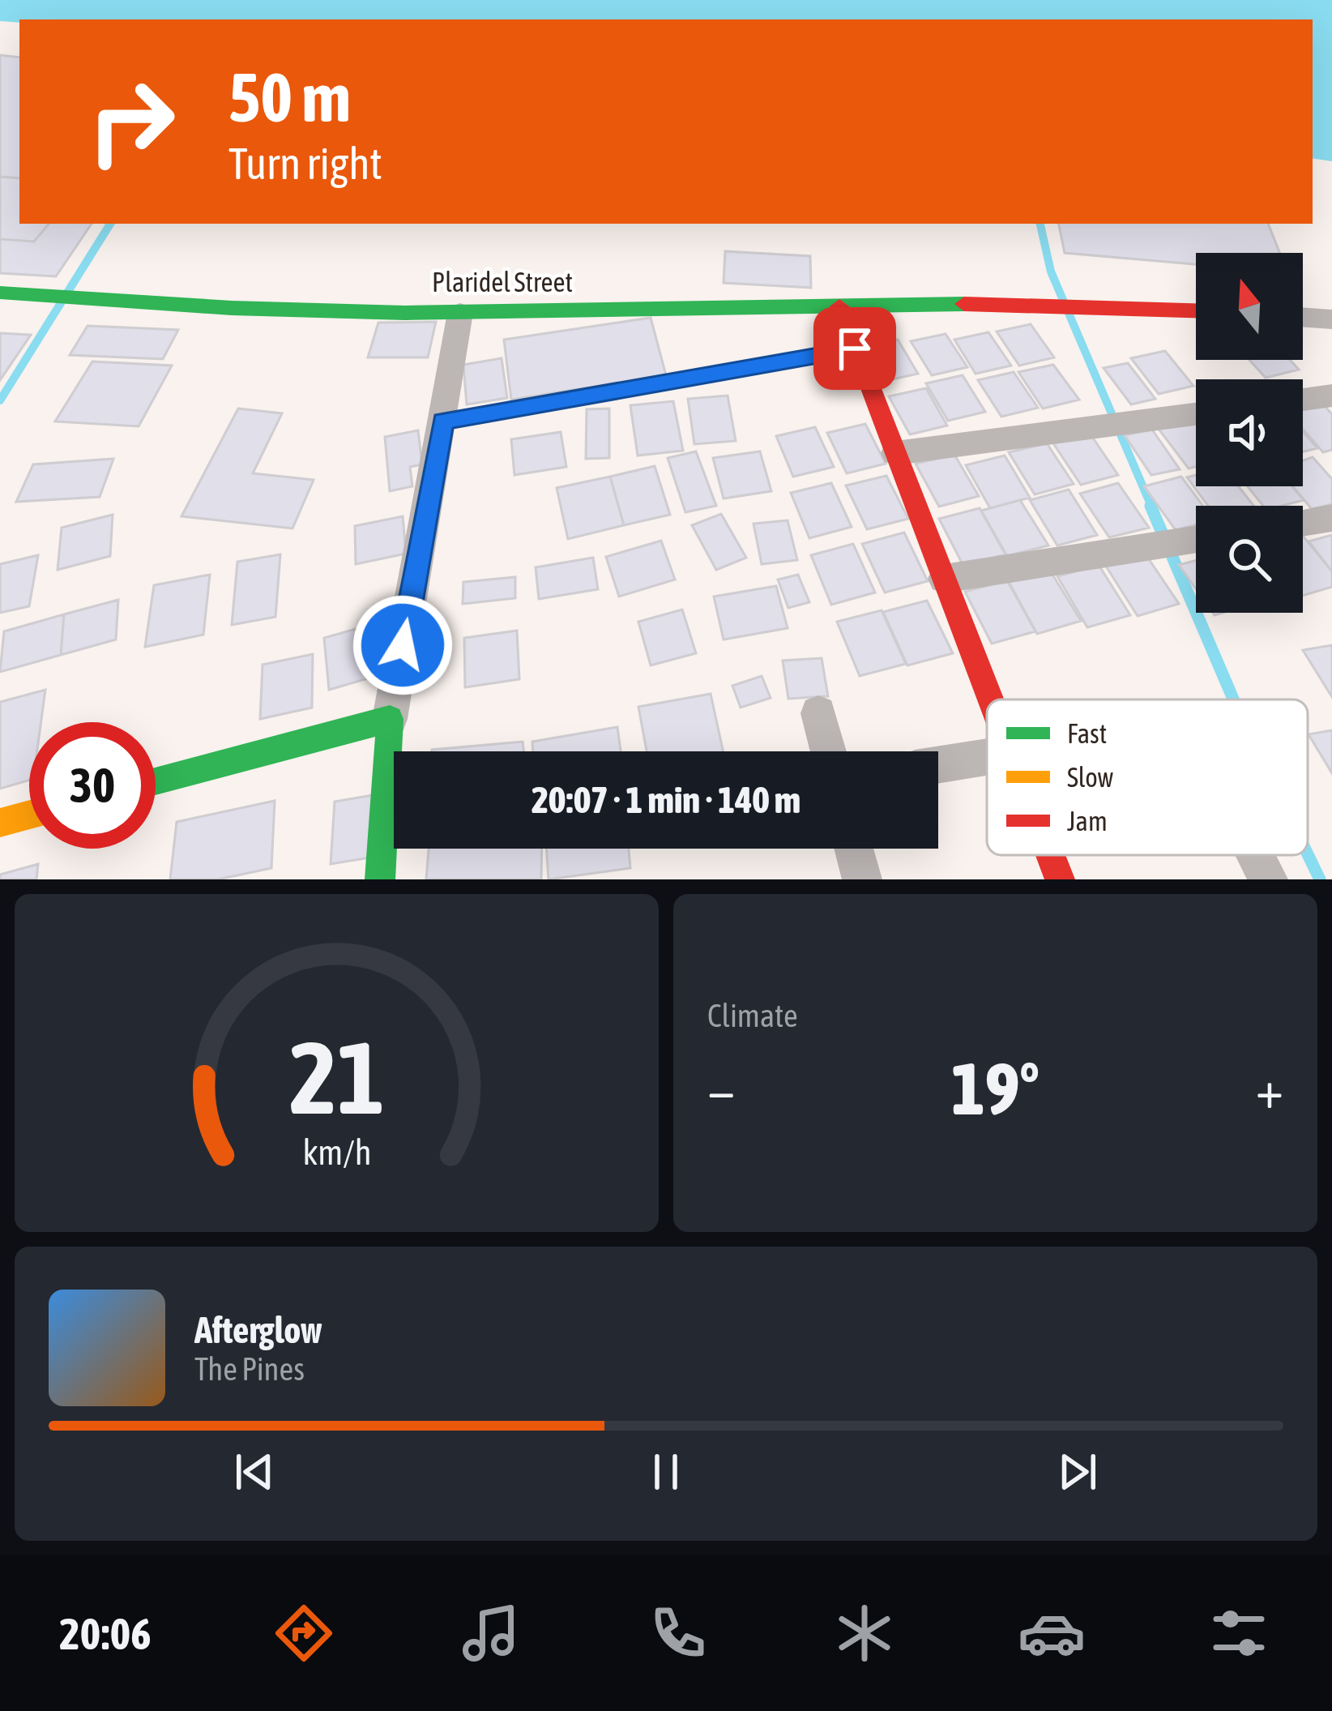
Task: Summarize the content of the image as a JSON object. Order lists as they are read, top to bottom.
{
  "streets": {
    "street": ["Plaridel Street"]
  },
  "legend": ["Fast", "Slow", "Jam"],
  "north": "top",
  "page": {
    "turn": ["50 m", "Turn right"],
    "limit": "30",
    "trip": "20:07 · 1 min · 140 m",
    "tile": "Climate",
    "heat": ["−", "19°", "+"],
    "song": ["Afterglow", "The Pines"],
    "tabs": "20:06",
    "gauge": ["21", "km/h"]
  }
}
